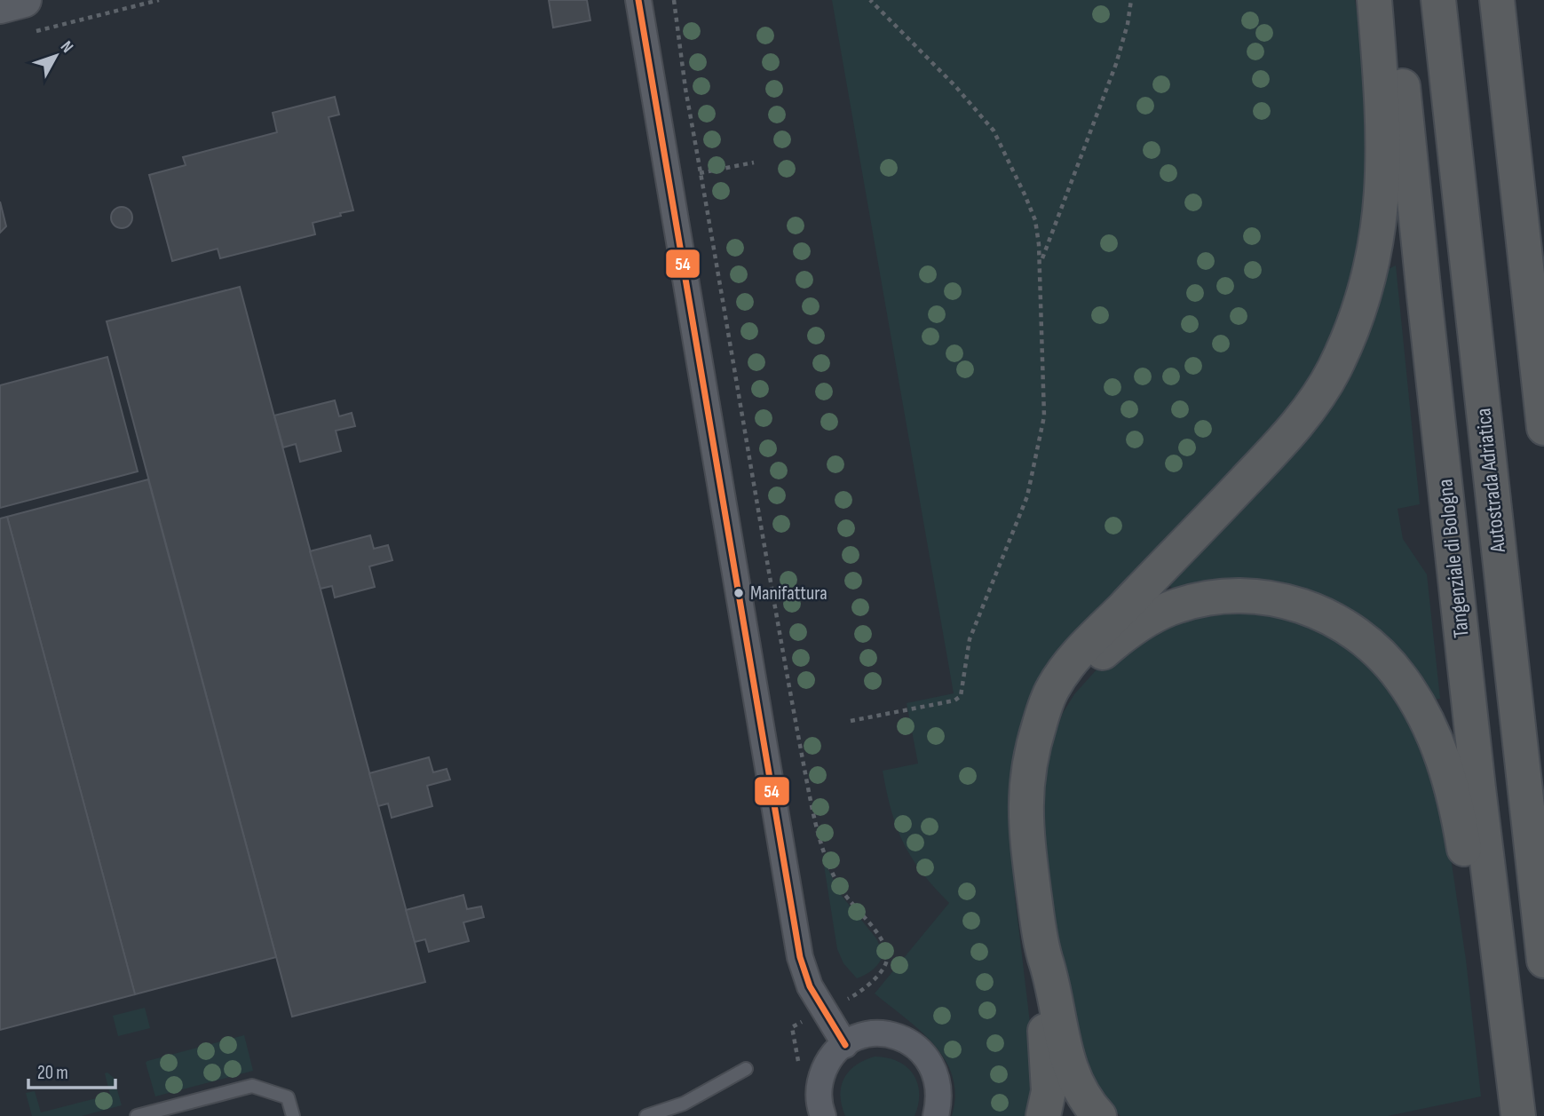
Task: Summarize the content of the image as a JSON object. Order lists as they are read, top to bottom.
{
  "streets": {
    "highway": ["Autostrada Adriatica", "Tangenziale di Bologna"]
  },
  "places": ["Manifattura"],
  "lines": ["transit line 54"],
  "scale_bar": "20 m",
  "north": "top right"
}
